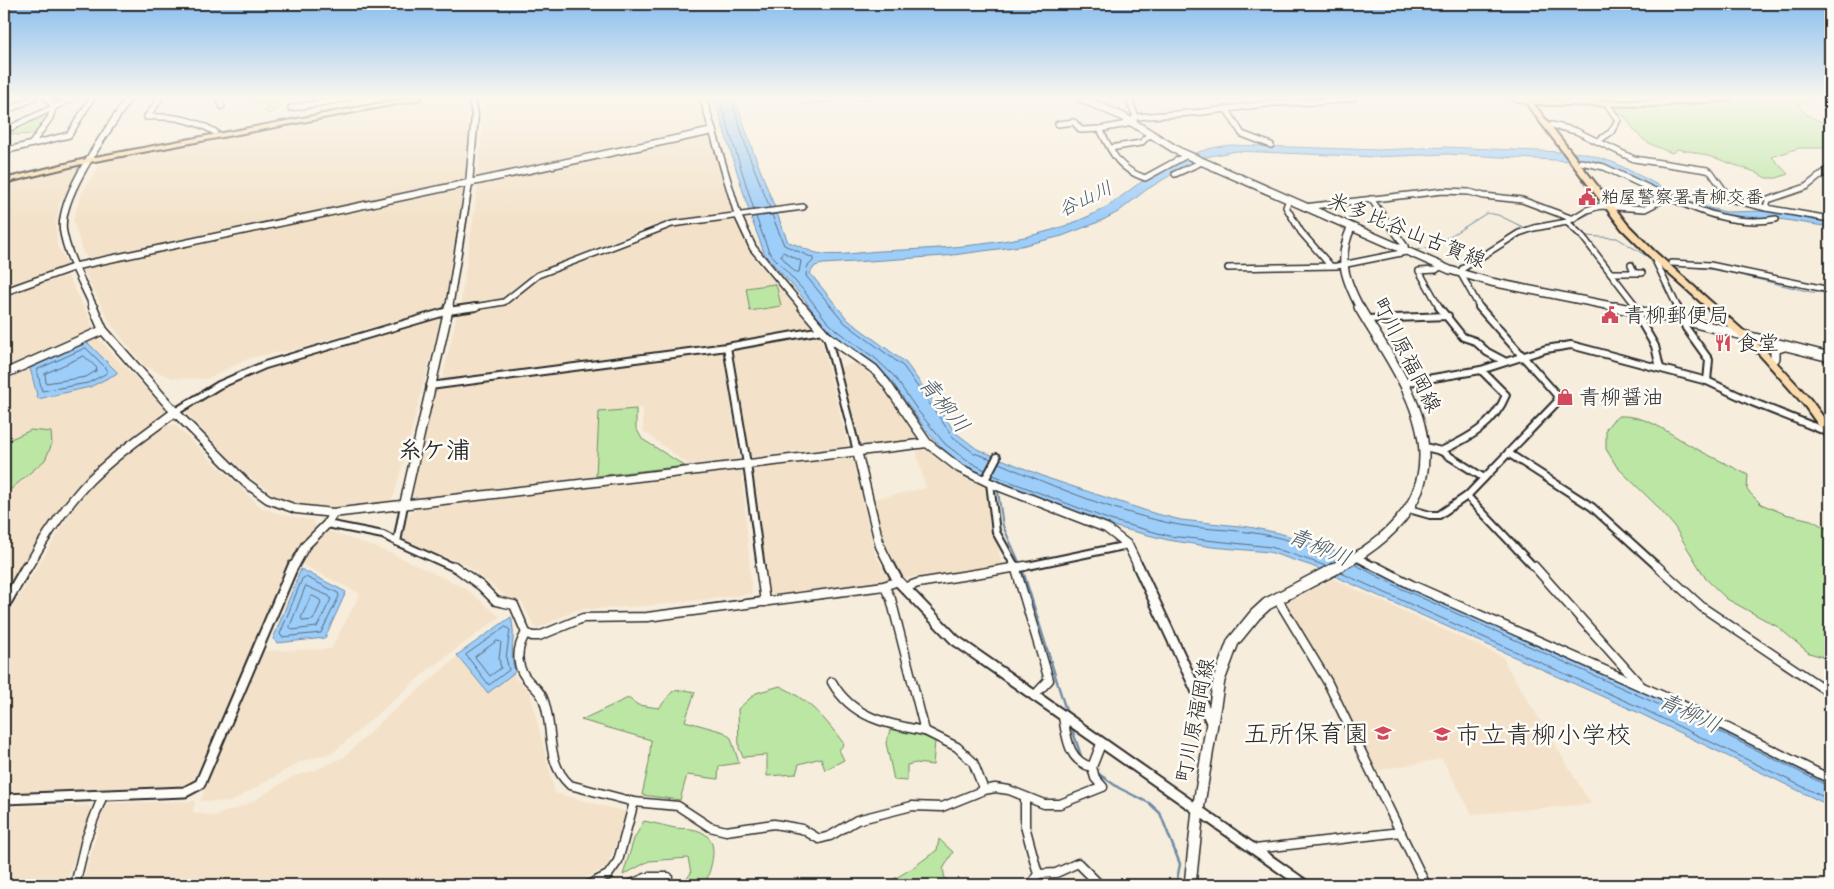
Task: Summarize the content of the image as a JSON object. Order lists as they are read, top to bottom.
{
  "streets": {
    "main road": ["米多比谷山古賀線", "町川原福岡線"]
  },
  "crossings": [
    ["米多比谷山古賀線", "町川原福岡線"]
  ],
  "districts": ["糸ケ浦"],
  "water": ["谷山川", "青柳川"],
  "places": {
    "public building": ["粕屋警察署青柳交番", "青柳郵便局"],
    "restaurant": ["食堂"],
    "shop": ["青柳醤油"],
    "school or university": ["五所保育園", "市立青柳小学校"]
  }
}
